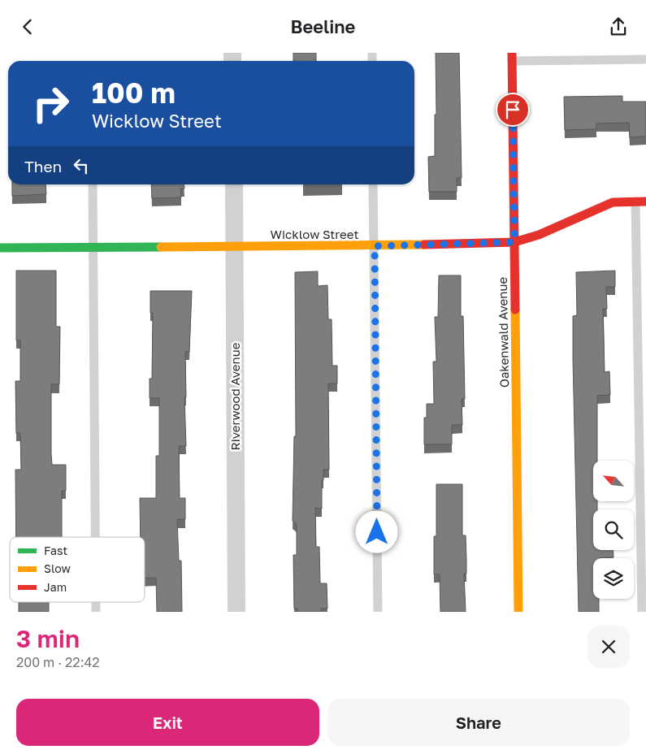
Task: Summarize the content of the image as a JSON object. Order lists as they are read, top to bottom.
{
  "streets": {
    "street": ["Wicklow Street", "Oakenwald Avenue", "Riverwood Avenue"]
  },
  "crossings": [
    ["Wicklow Street", "Oakenwald Avenue"],
    ["Wicklow Street", "Riverwood Avenue"]
  ],
  "legend": ["Fast", "Slow", "Jam"],
  "north": "top left",
  "page": {
    "header": "Beeline",
    "turn": ["100 m", "Wicklow Street"],
    "then": "Then",
    "heading": ["3 min", "200 m · 22:42"],
    "buttons": ["Exit", "Share"]
  }
}
